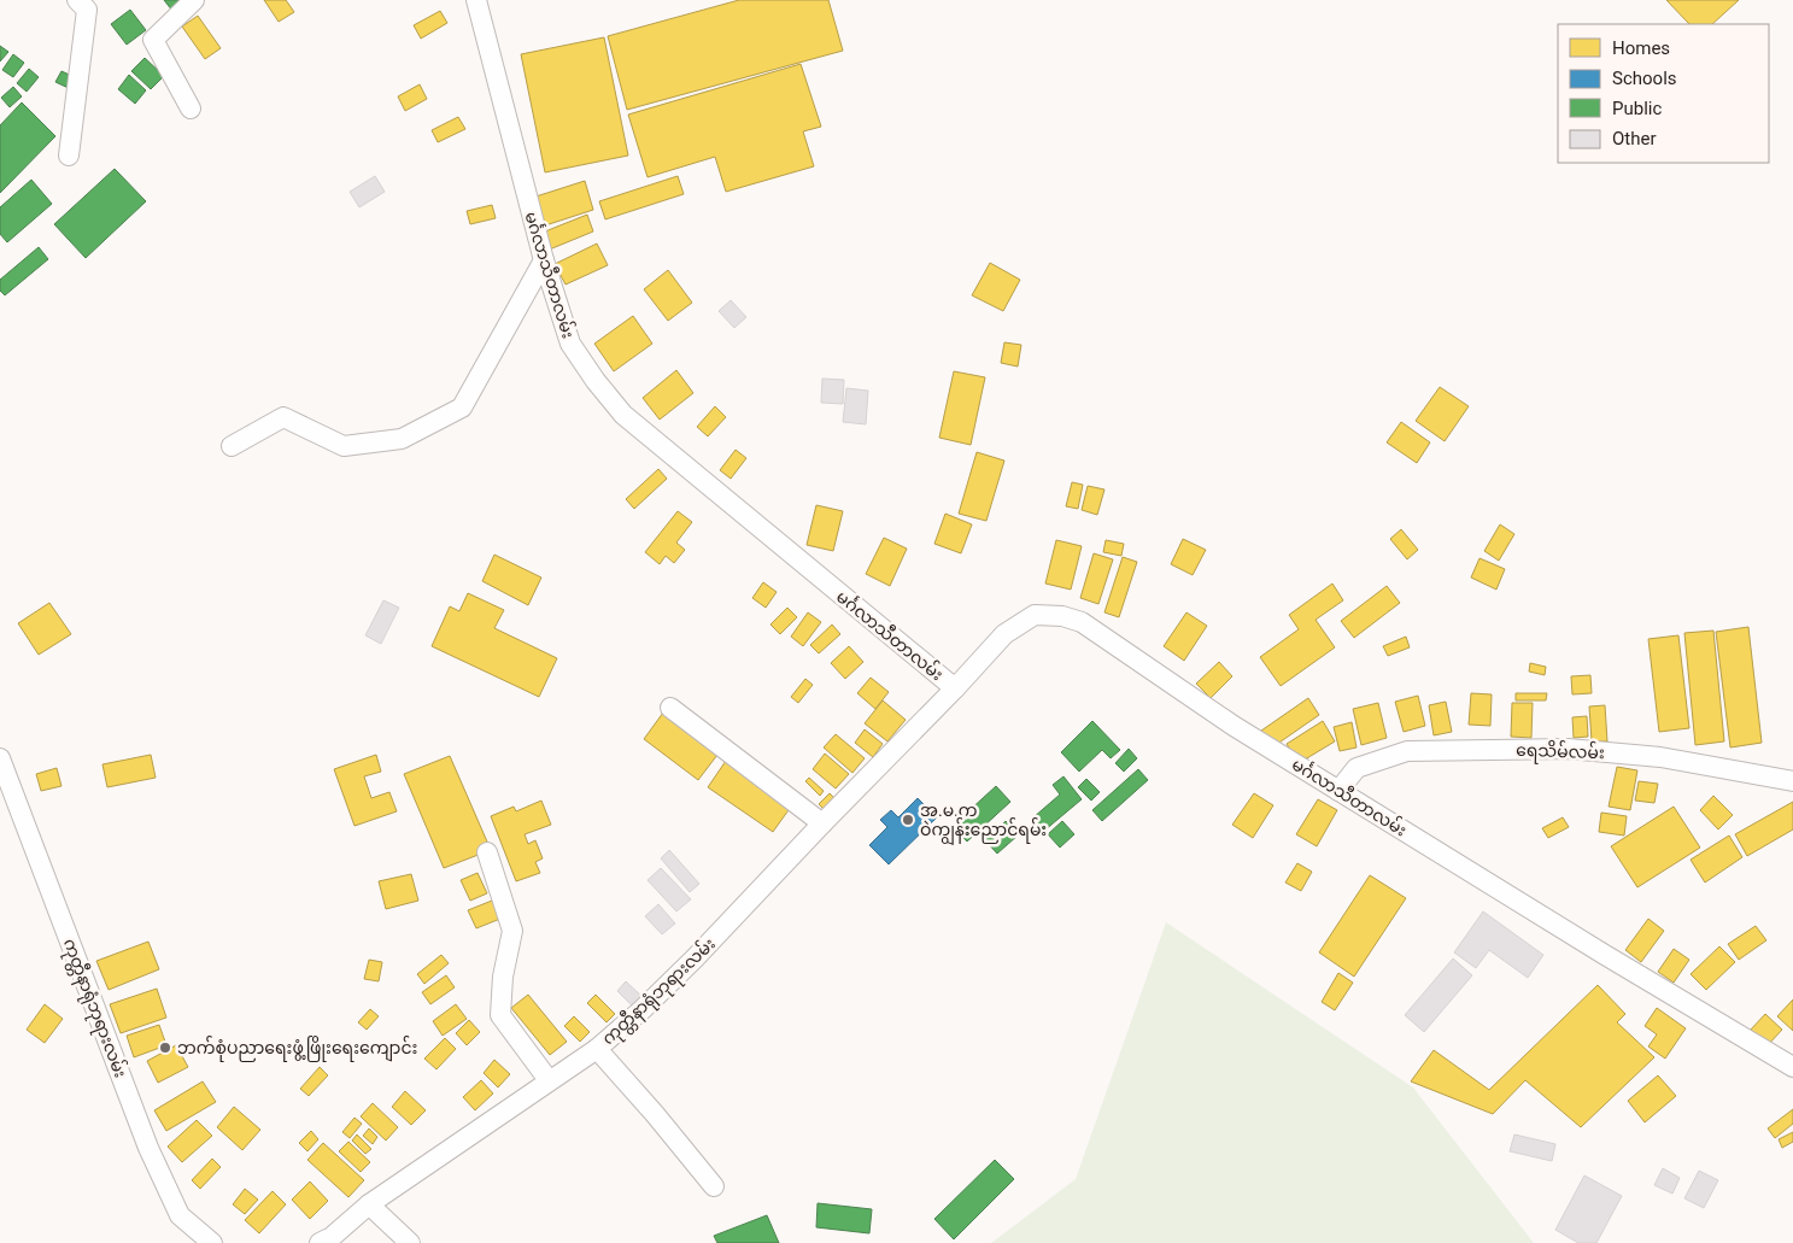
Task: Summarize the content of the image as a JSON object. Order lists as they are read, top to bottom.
{
  "streets": {
    "street": ["မင်္ဂလာသီတာလမ်း", "ရေသိမ်လမ်း", "ကုတ္တီနာရုံဘုရားလမ်း"]
  },
  "crossings": [
    ["မင်္ဂလာသီတာလမ်း", "ရေသိမ်လမ်း"],
    ["မင်္ဂလာသီတာလမ်း", "ကုတ္တီနာရုံဘုရားလမ်း"]
  ],
  "places": ["အ.မ.က ဝဲကျွန်းညောင်ရမ်း", "ဘက်စုံပညာရေးဖွံ့ဖြိုးရေးကျောင်း"],
  "legend": [
    "Homes",
    "Schools",
    "Public",
    "Other"
  ]
}
